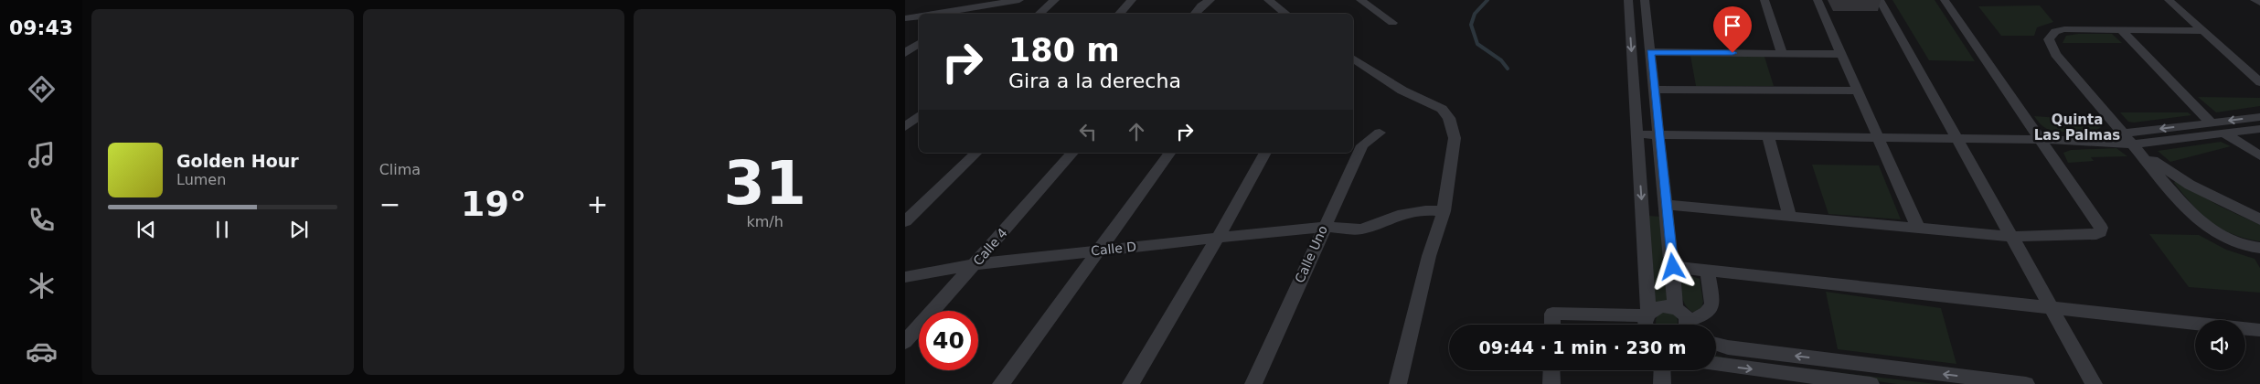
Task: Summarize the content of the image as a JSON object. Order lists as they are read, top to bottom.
{
  "streets": {
    "street": ["Calle 4", "Calle D", "Calle Uno"]
  },
  "crossings": [
    ["Calle 4", "Calle D"],
    ["Calle D", "Calle Uno"]
  ],
  "districts": ["Quinta Las Palmas"],
  "page": {
    "tabs": "09:43",
    "tile": [
      "Clima",
      ["31", "km/h"]
    ],
    "turn": ["180 m", "Gira a la derecha"],
    "song": ["Golden Hour", "Lumen"],
    "heat": ["−", "19°", "+"],
    "limit": "40",
    "trip": "09:44 · 1 min · 230 m"
  }
}
